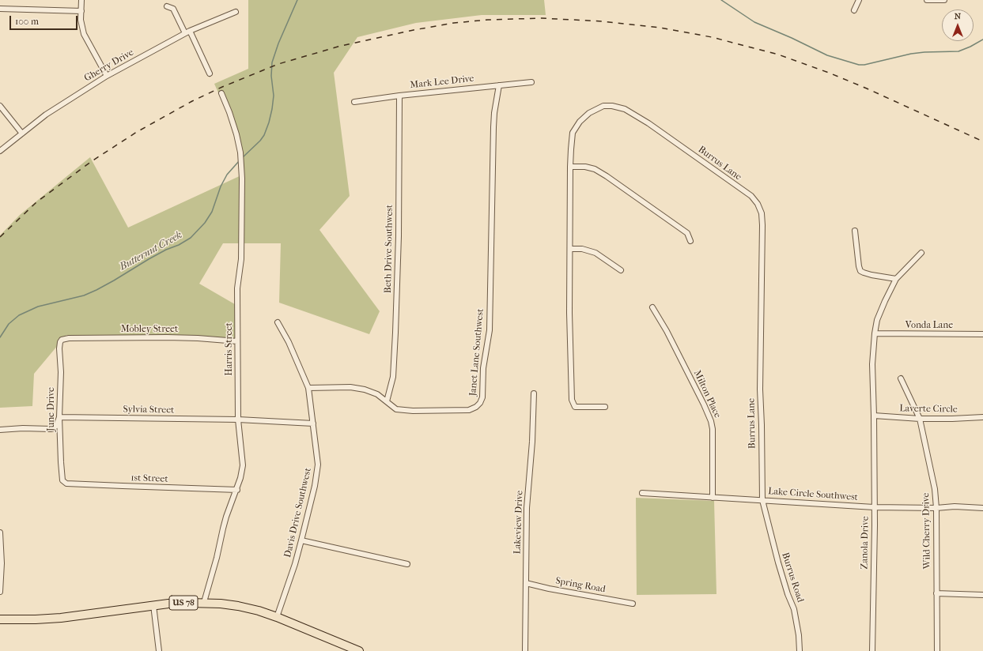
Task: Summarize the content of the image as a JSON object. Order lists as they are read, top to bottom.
{
  "streets": {
    "main road": ["US 78"],
    "street": [
      "Gherry Drive",
      "Mark Lee Drive",
      "Burrus Lane",
      "Beth Drive Southwest",
      "Vonda Lane",
      "Mobley Street",
      "Harris Street",
      "Janet Lane Southwest",
      "Milton Place",
      "June Drive",
      "Laverte Circle",
      "Sylvia Street",
      "1st Street",
      "Lake Circle Southwest",
      "Davis Drive Southwest",
      "Lakeview Drive",
      "Wild Cherry Drive",
      "Zanola Drive",
      "Burrus Road",
      "Spring Road"
    ]
  },
  "crossings": [
    ["Mark Lee Drive", "Beth Drive Southwest"],
    ["Mark Lee Drive", "Janet Lane Southwest"],
    ["Burrus Lane", "Lake Circle Southwest"],
    ["Burrus Lane", "Burrus Road"],
    ["Beth Drive Southwest", "Janet Lane Southwest"],
    ["Vonda Lane", "Zanola Drive"],
    ["Mobley Street", "Harris Street"],
    ["Mobley Street", "June Drive"],
    ["Harris Street", "Sylvia Street"],
    ["Harris Street", "1st Street"],
    ["Harris Street", "US 78"],
    ["Janet Lane Southwest", "Davis Drive Southwest"],
    ["Milton Place", "Lake Circle Southwest"],
    ["June Drive", "Sylvia Street"],
    ["June Drive", "1st Street"],
    ["Laverte Circle", "Wild Cherry Drive"],
    ["Laverte Circle", "Zanola Drive"],
    ["Sylvia Street", "Davis Drive Southwest"],
    ["Lake Circle Southwest", "Wild Cherry Drive"],
    ["Lake Circle Southwest", "Zanola Drive"],
    ["Davis Drive Southwest", "US 78"],
    ["Lakeview Drive", "Spring Road"]
  ],
  "water": ["Butternut Creek"],
  "scale_bar": "100 m",
  "north": "top"
}
